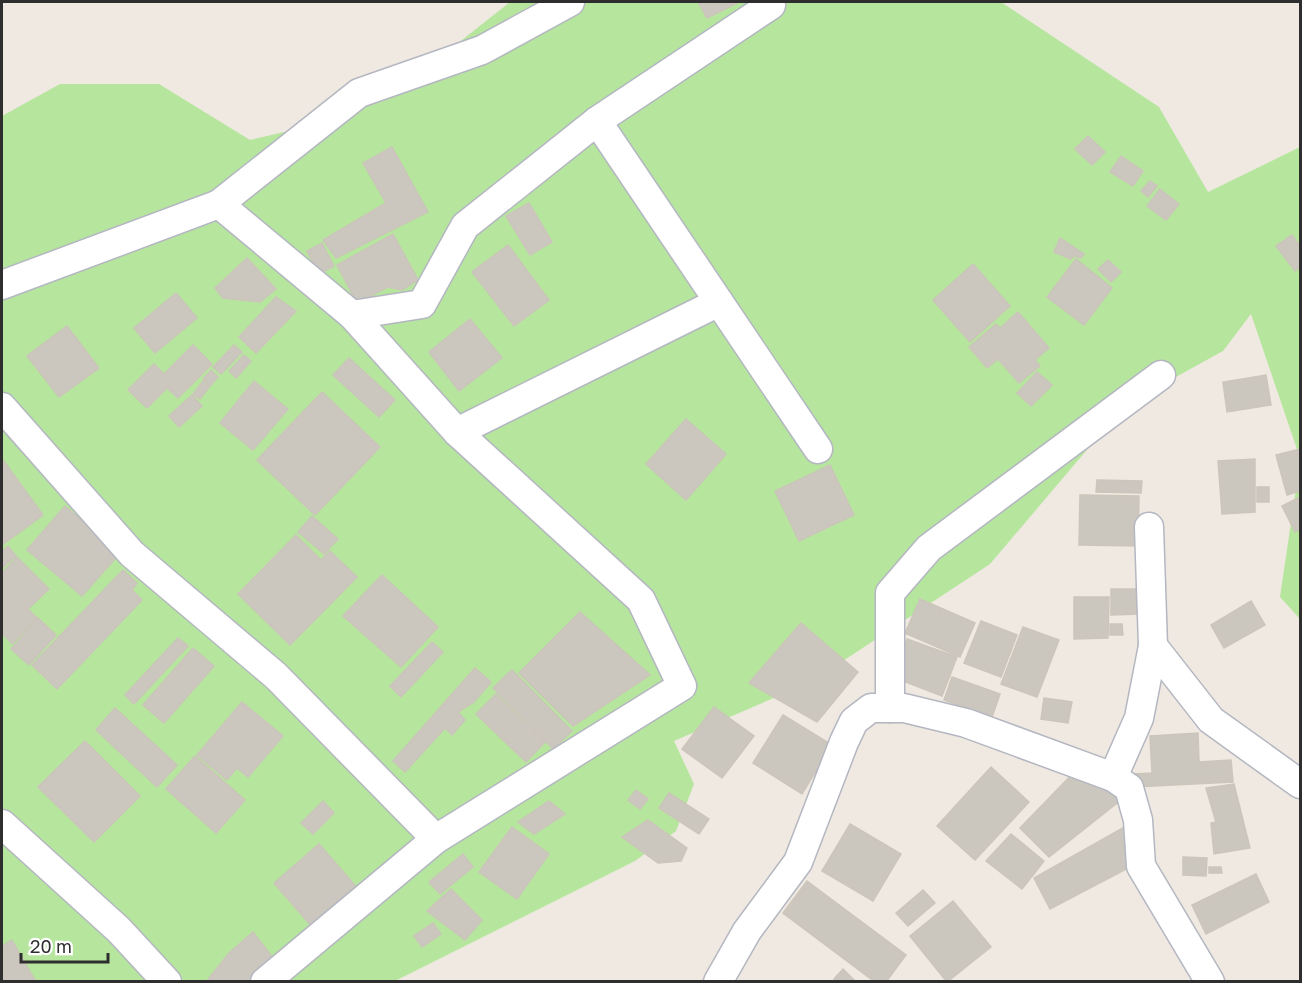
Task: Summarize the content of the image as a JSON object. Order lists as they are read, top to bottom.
{
  "scale_bar": "20 m"
}
